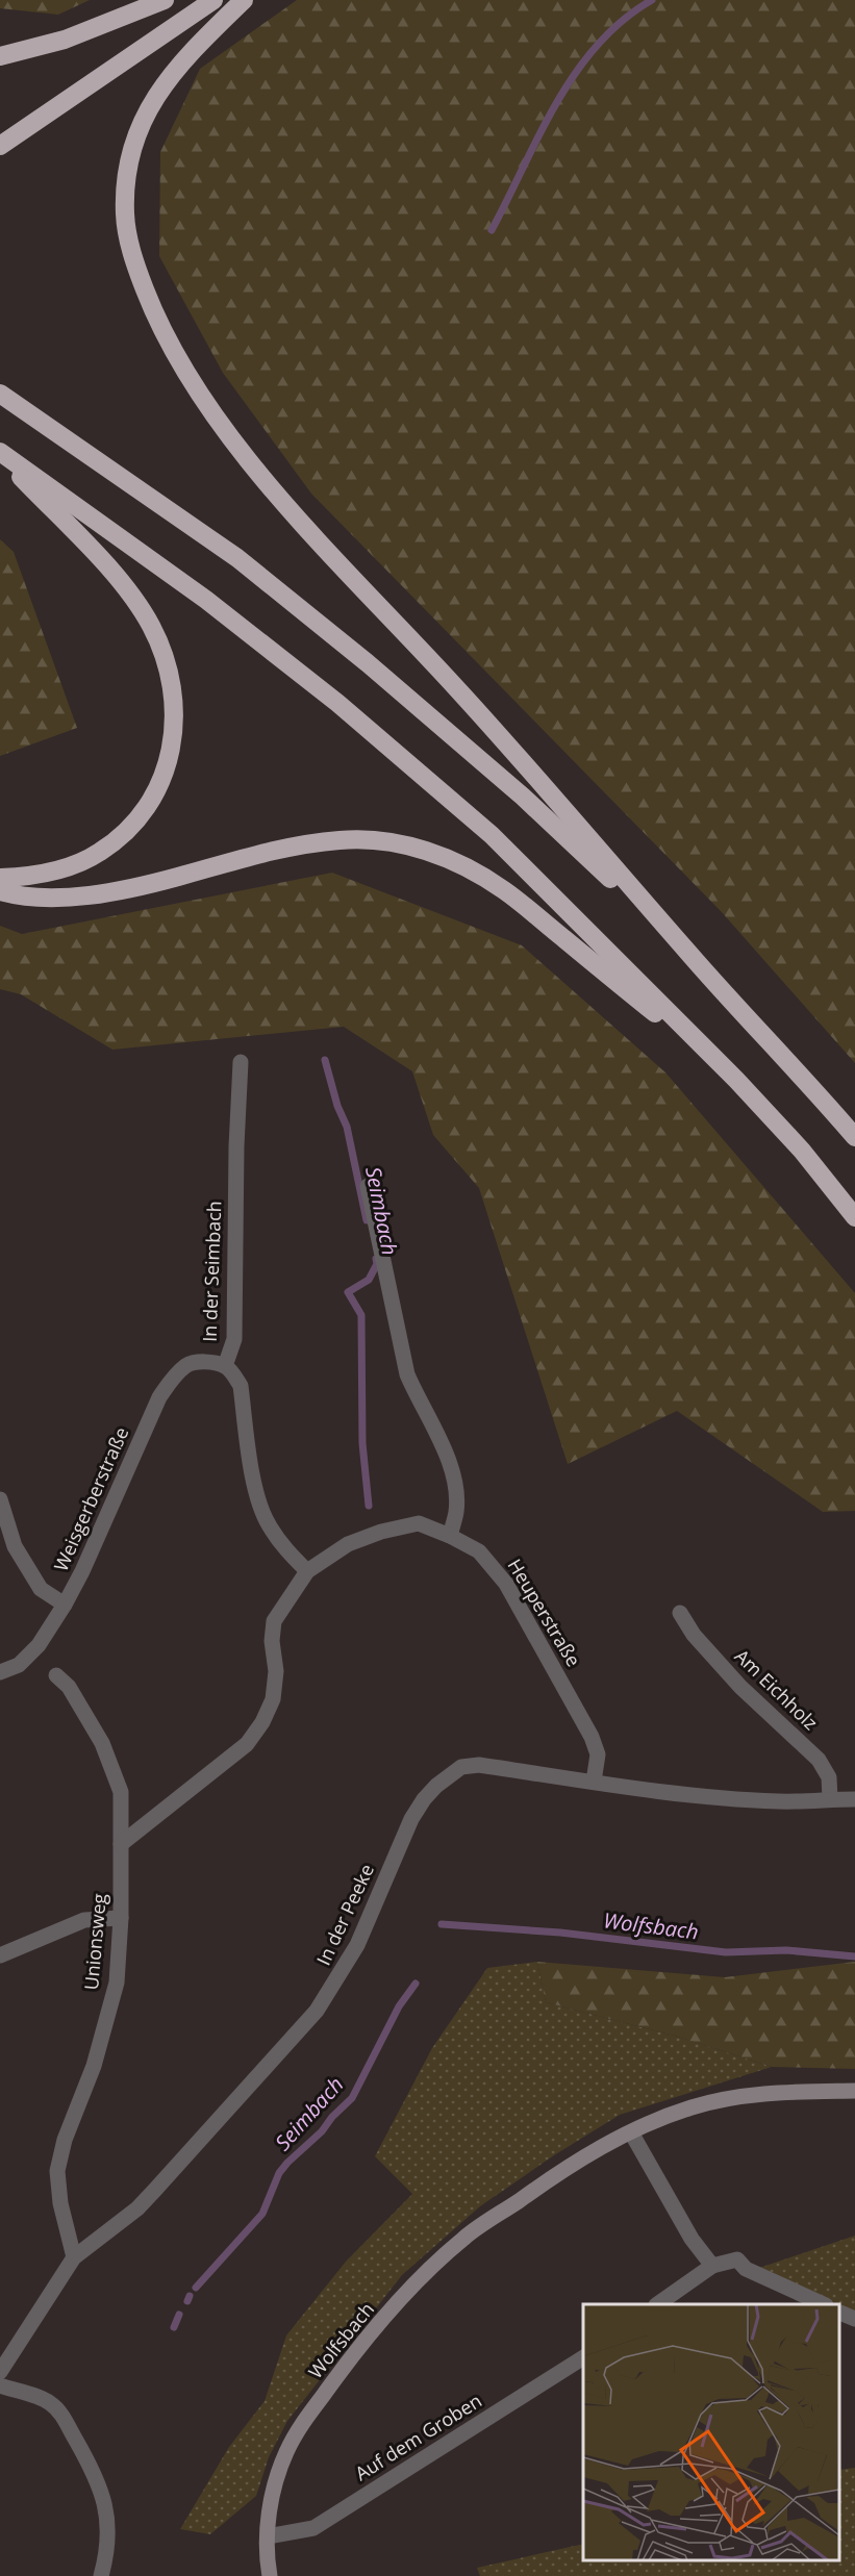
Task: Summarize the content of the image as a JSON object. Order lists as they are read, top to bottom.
{
  "streets": {
    "main road": ["Wolfsbach"],
    "street": [
      "In der Seimbach",
      "Weisgerberstraße",
      "Heuperstraße",
      "Am Eichholz",
      "In der Peeke",
      "Unionsweg",
      "Auf dem Groben"
    ]
  },
  "crossings": [
    ["In der Seimbach", "Weisgerberstraße"],
    ["In der Seimbach", "Heuperstraße"],
    ["Heuperstraße", "In der Peeke"],
    ["Heuperstraße", "Unionsweg"],
    ["Am Eichholz", "In der Peeke"],
    ["In der Peeke", "Unionsweg"],
    ["Wolfsbach", "Auf dem Groben"]
  ],
  "water": ["Seimbach", "Wolfsbach"]
}
